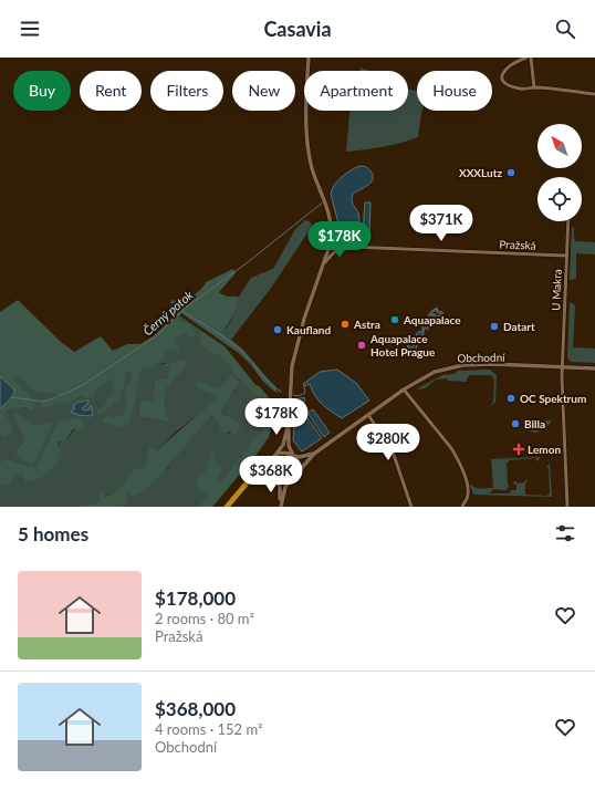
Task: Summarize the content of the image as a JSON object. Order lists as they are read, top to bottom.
{
  "streets": {
    "street": ["Pražská", "U Makra", "Obchodní"]
  },
  "crossings": [
    ["Pražská", "U Makra"],
    ["U Makra", "Obchodní"]
  ],
  "water": ["Černý potok"],
  "places": {
    "other": [
      "XXXLutz",
      "Aquapalace",
      "Astra",
      "Datart",
      "Kaufland",
      "Aquapalace Hotel Prague",
      "OC Spektrum",
      "Billa"
    ],
    "health": ["Lemon"]
  },
  "north": "top left",
  "page": {
    "header": "Casavia",
    "chip": [
      "Buy",
      "Rent",
      "Filters",
      "New",
      "Apartment",
      "House"
    ],
    "price": [
      "$371K",
      "$178K",
      "$178K",
      "$280K",
      "$368K"
    ],
    "heading": "5 homes",
    "list": [
      {
        "name": "$178,000",
        "note": "2 rooms · 80 m² · Pražská"
      },
      {
        "name": "$368,000",
        "note": "4 rooms · 152 m² · Obchodní"
      }
    ]
  }
}
